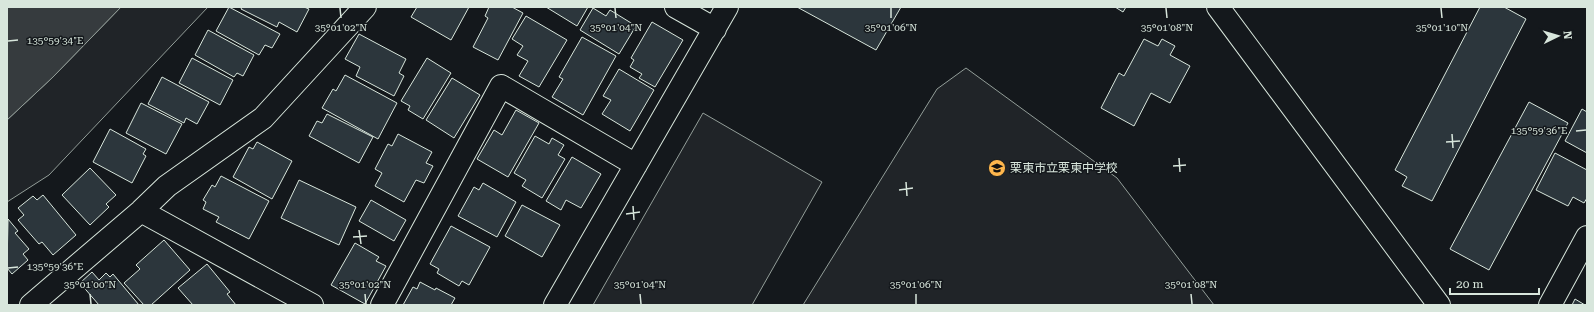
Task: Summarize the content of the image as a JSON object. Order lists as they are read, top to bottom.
{
  "places": {
    "school or university": ["栗東市立栗東中学校"]
  },
  "scale_bar": "20 m",
  "north": "right",
  "coordinates": [
    "35°01'02\"N",
    "35°01'04\"N",
    "35°01'06\"N",
    "35°01'08\"N",
    "35°01'10\"N",
    "135°59'34\"E",
    "135°59'36\"E",
    "35°01'00\"N"
  ]
}
